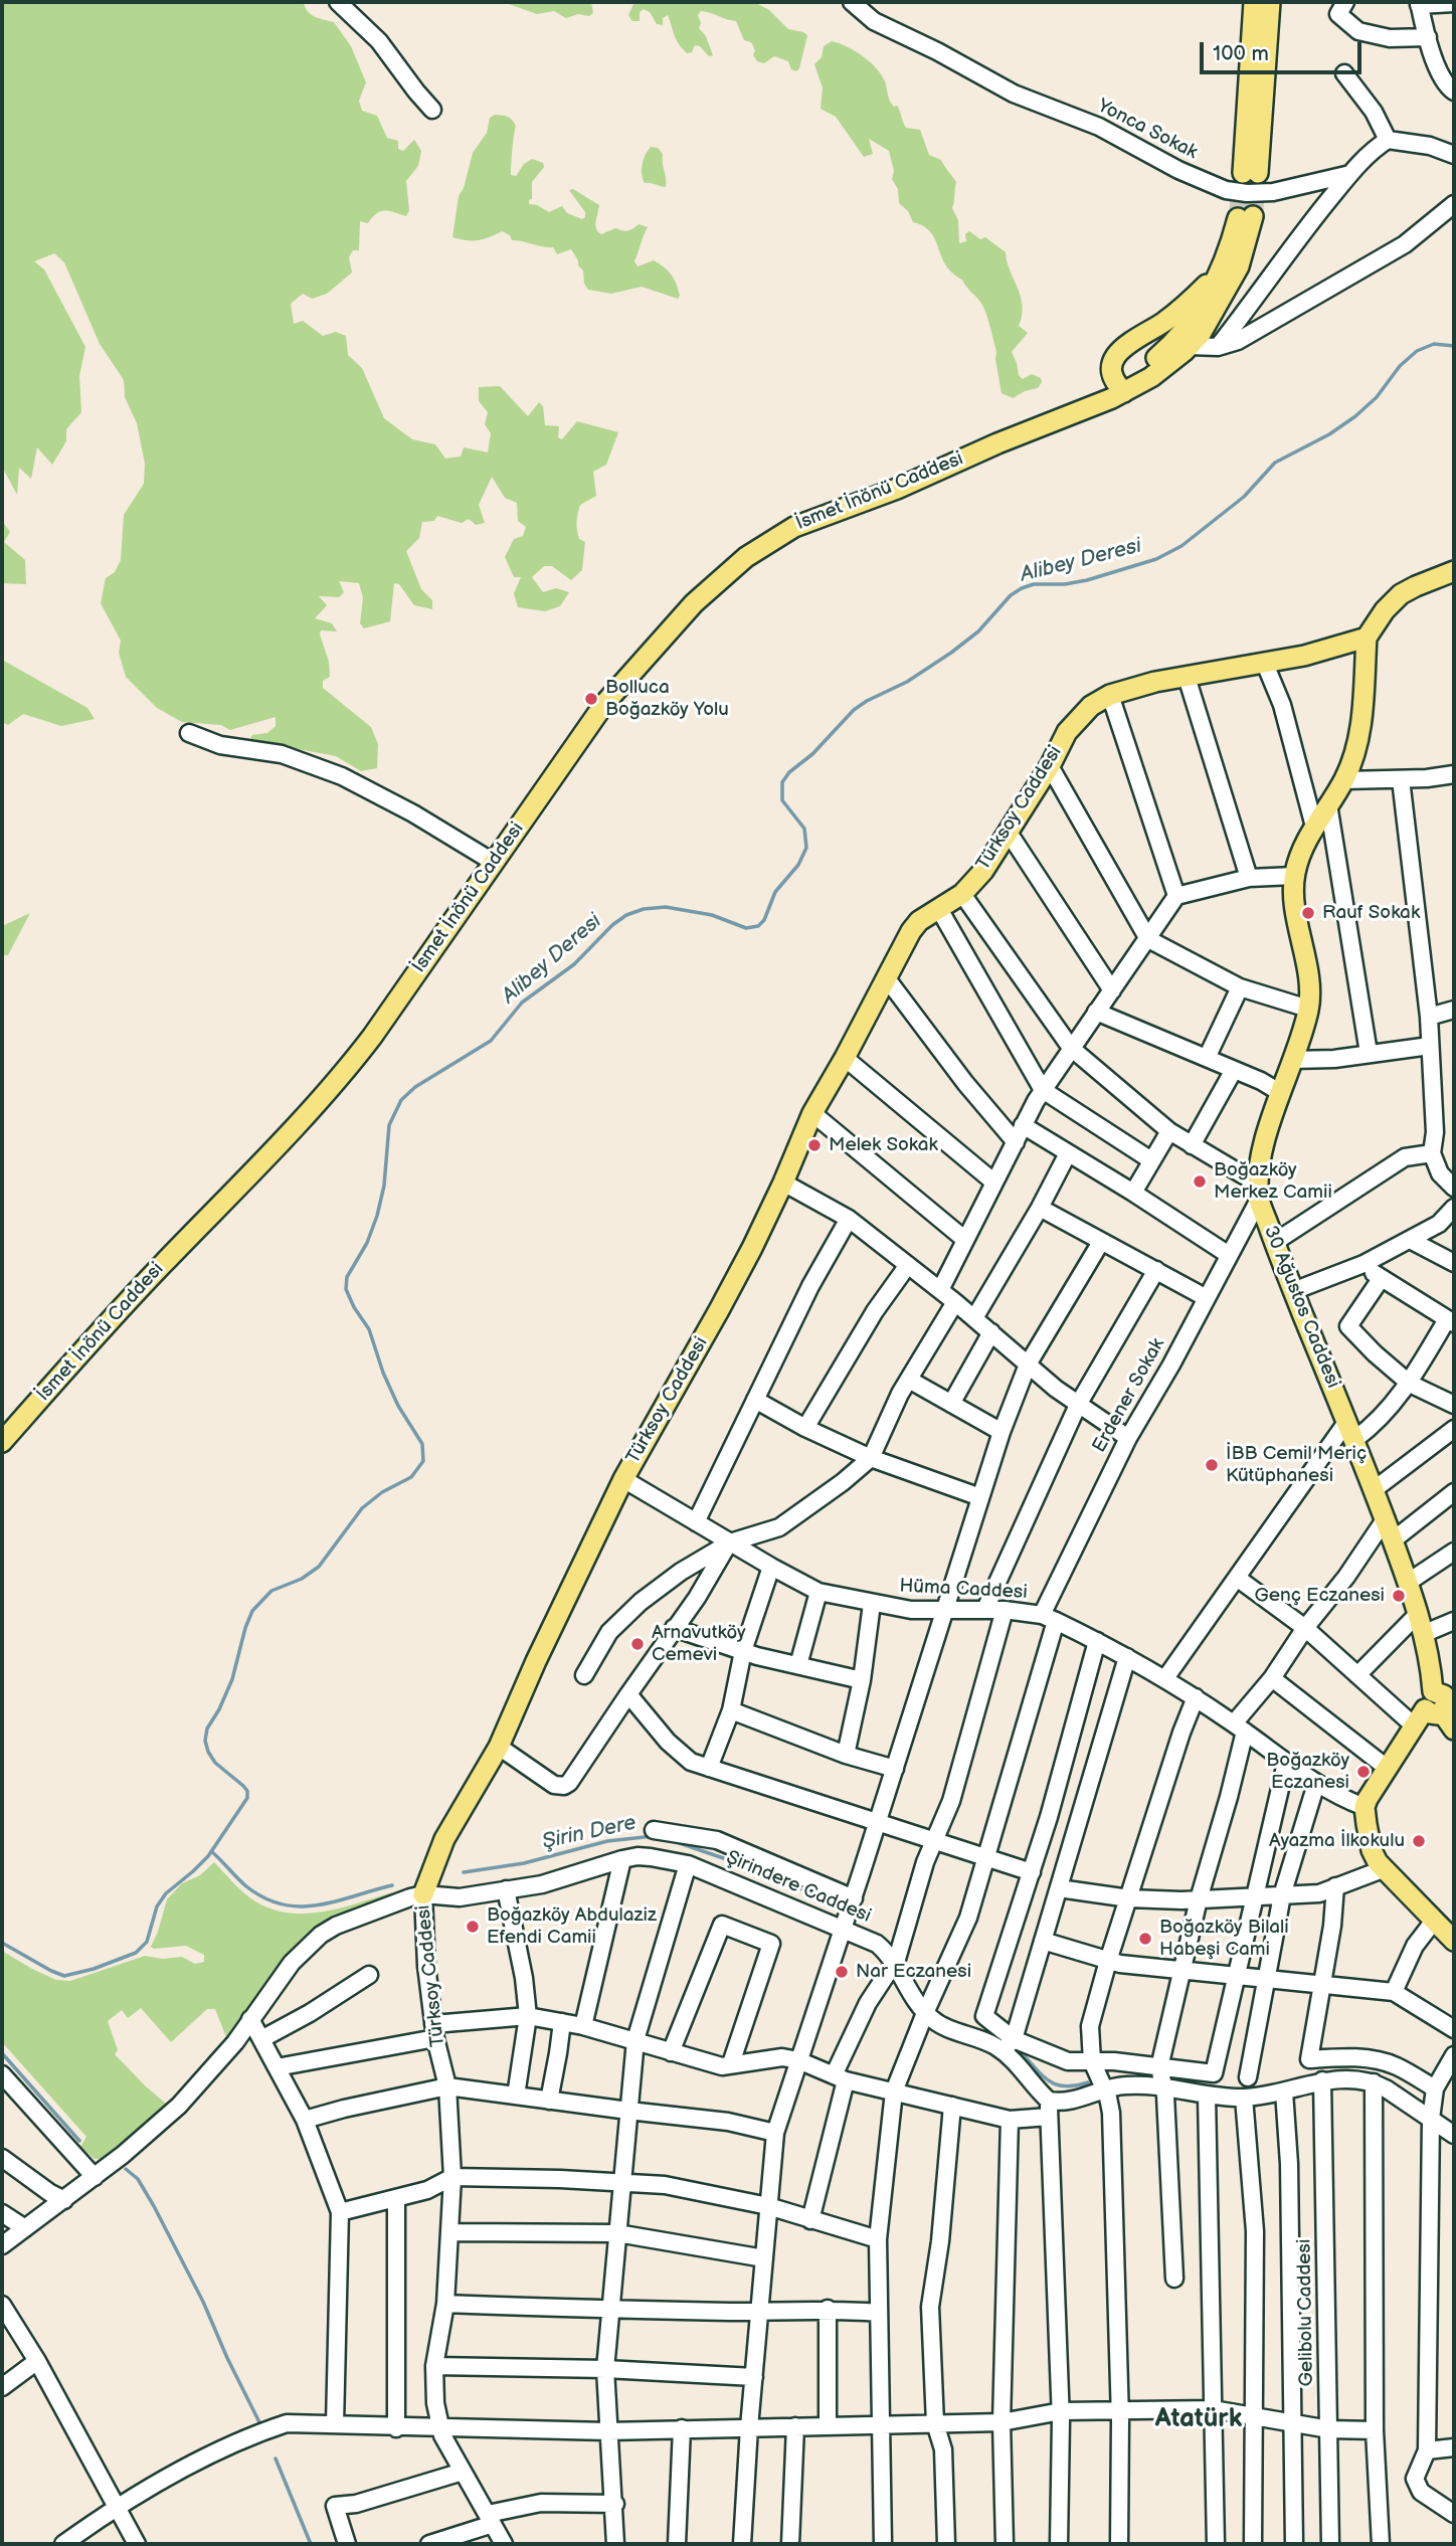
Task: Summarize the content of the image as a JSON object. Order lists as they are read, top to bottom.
{
  "streets": {
    "main road": ["İsmet İnönü Caddesi", "Türksoy Caddesi", "30 Ağustos Caddesi"],
    "street": [
      "Yonca Sokak",
      "Erdener Sokak",
      "Hüma Caddesi",
      "Şirindere Caddesi",
      "Gelibolu Caddesi"
    ]
  },
  "crossings": [
    ["Türksoy Caddesi", "30 Ağustos Caddesi"],
    ["Türksoy Caddesi", "Hüma Caddesi"],
    ["Türksoy Caddesi", "Şirindere Caddesi"],
    ["30 Ağustos Caddesi", "Erdener Sokak"],
    ["Erdener Sokak", "Hüma Caddesi"],
    ["Erdener Sokak", "Şirindere Caddesi"]
  ],
  "districts": ["Atatürk"],
  "water": ["Alibey Deresi", "Şirin Dere"],
  "places": [
    "Bolluca Boğazköy Yolu",
    "Rauf Sokak",
    "Melek Sokak",
    "Boğazköy Merkez Camii",
    "İBB Cemil Meriç Kütüphanesi",
    "Genç Eczanesi",
    "Arnavutköy Cemevi",
    "Boğazköy Eczanesi",
    "Ayazma İlkokulu",
    "Boğazköy Abdulaziz Efendi Camii",
    "Boğazköy Bilali Habeşi Cami",
    "Nar Eczanesi"
  ],
  "scale_bar": "100 m"
}
